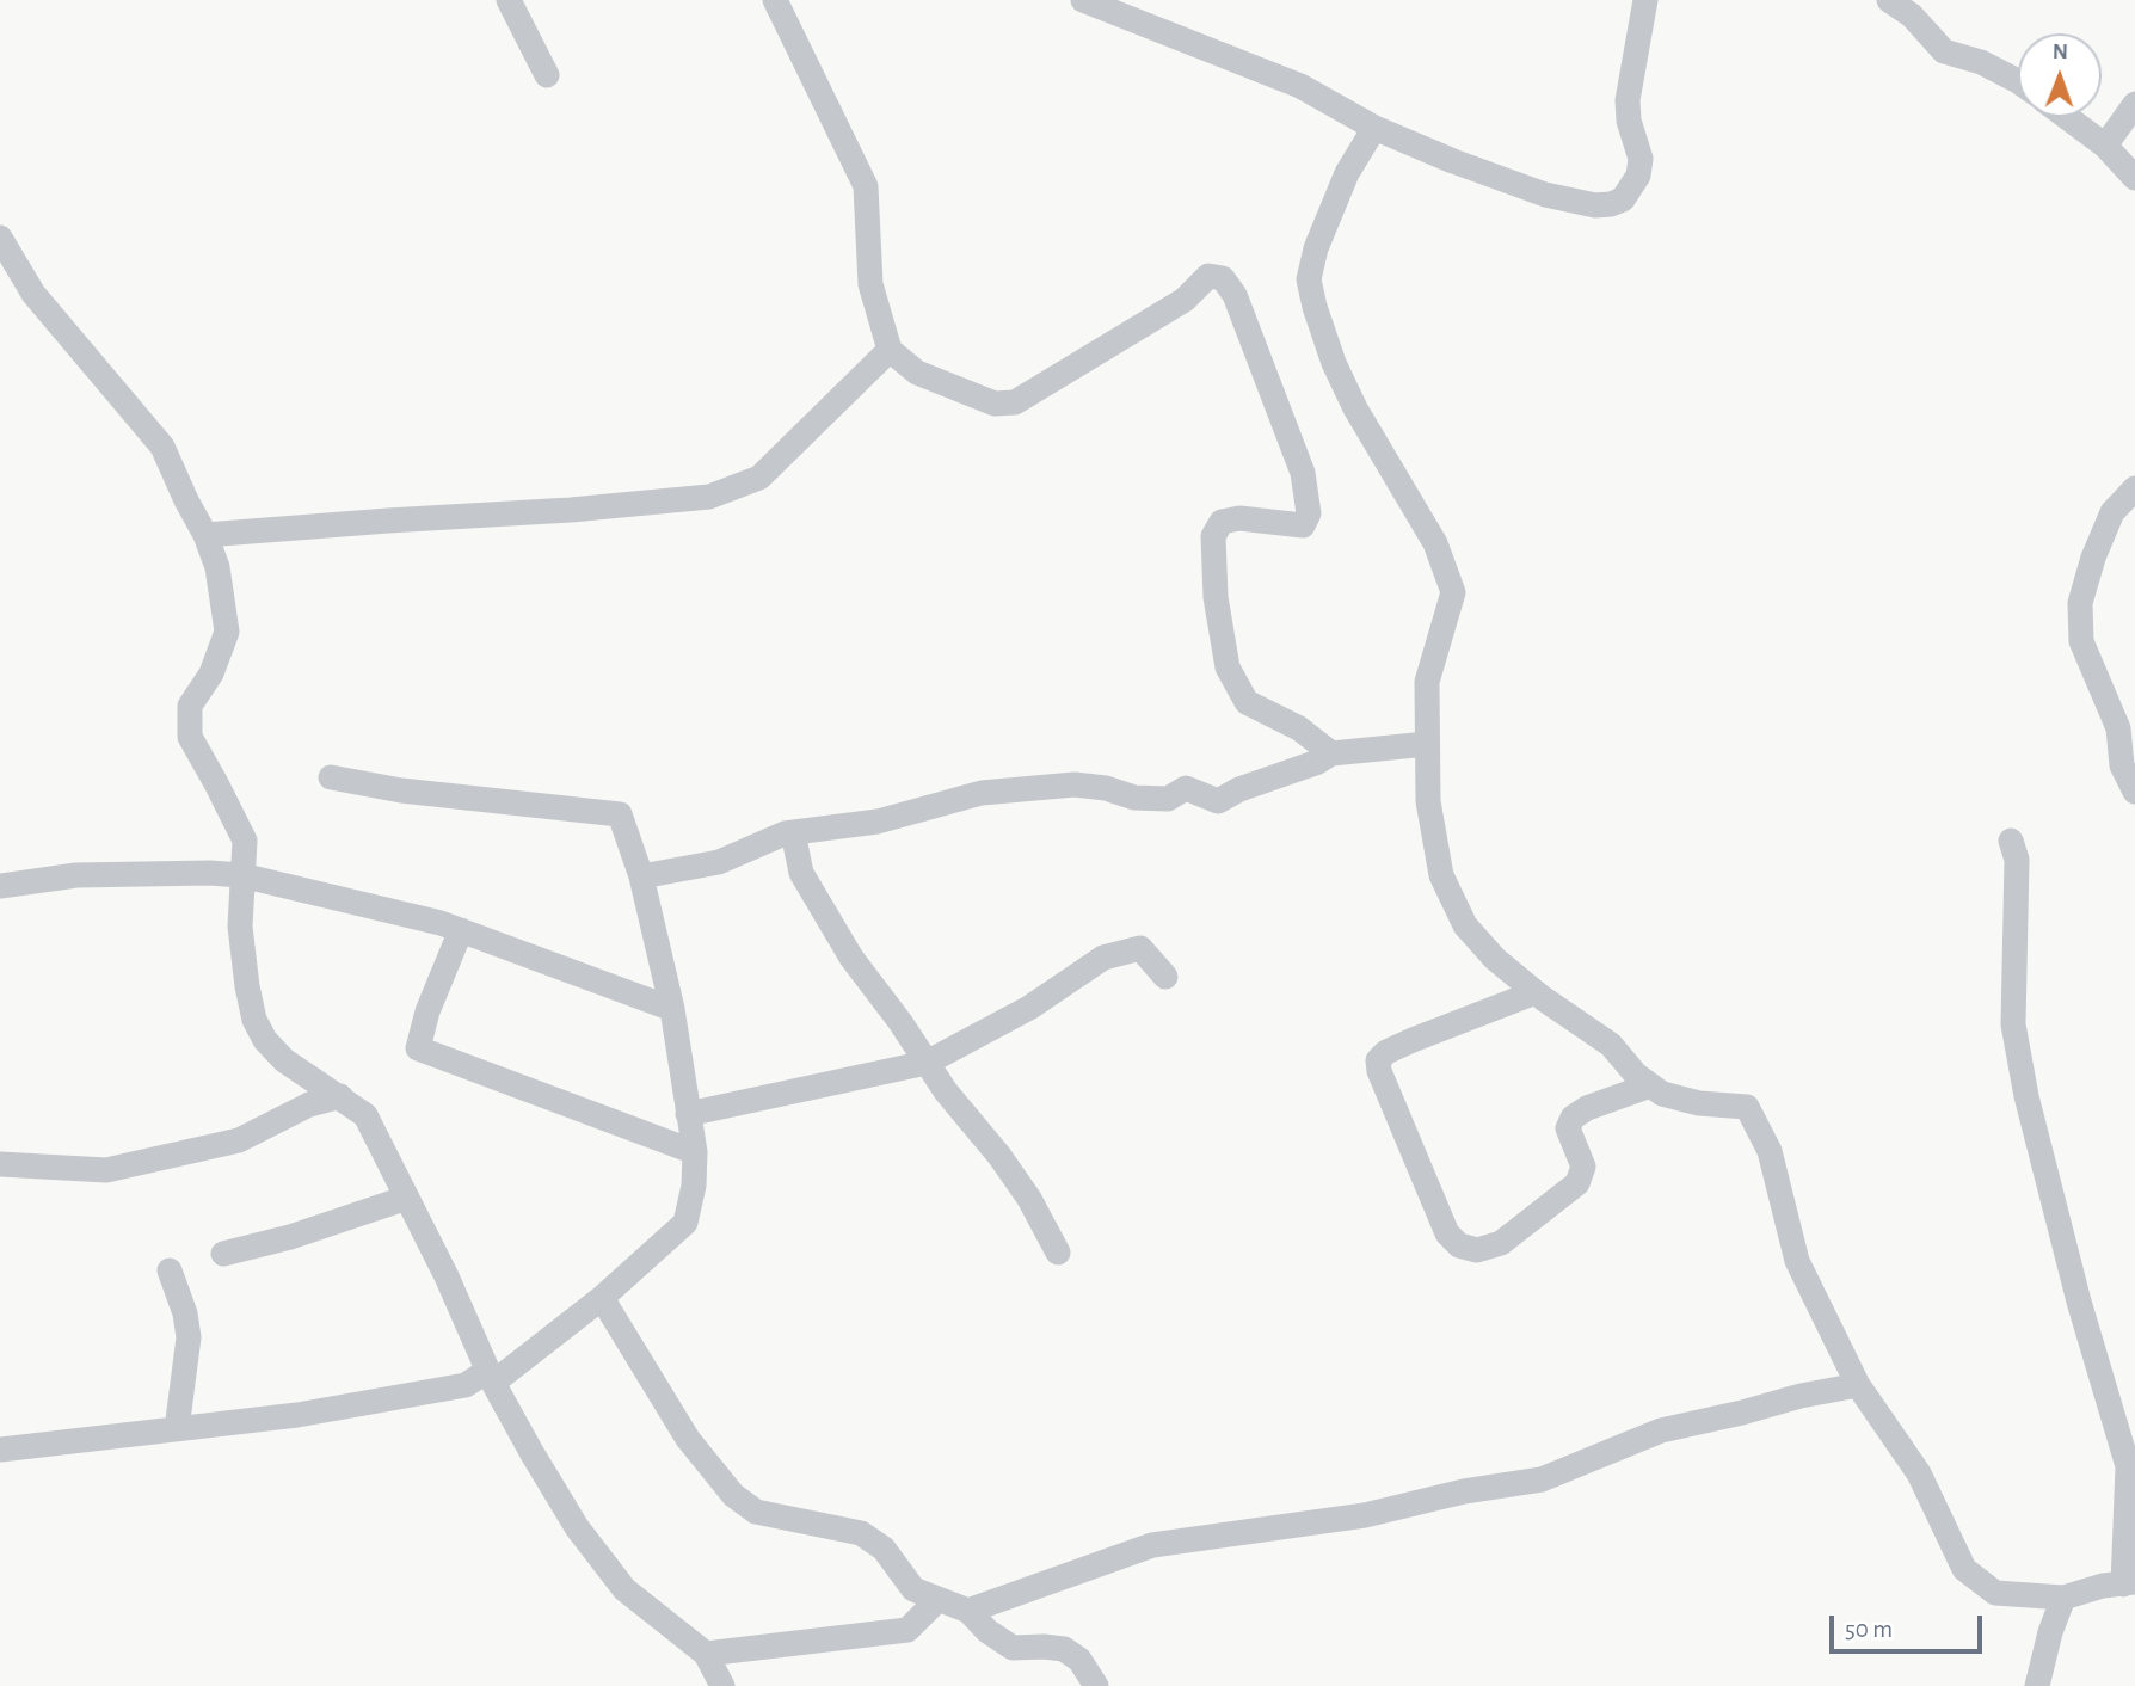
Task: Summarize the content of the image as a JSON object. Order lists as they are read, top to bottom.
{
  "scale_bar": "50 m",
  "north": "top"
}
